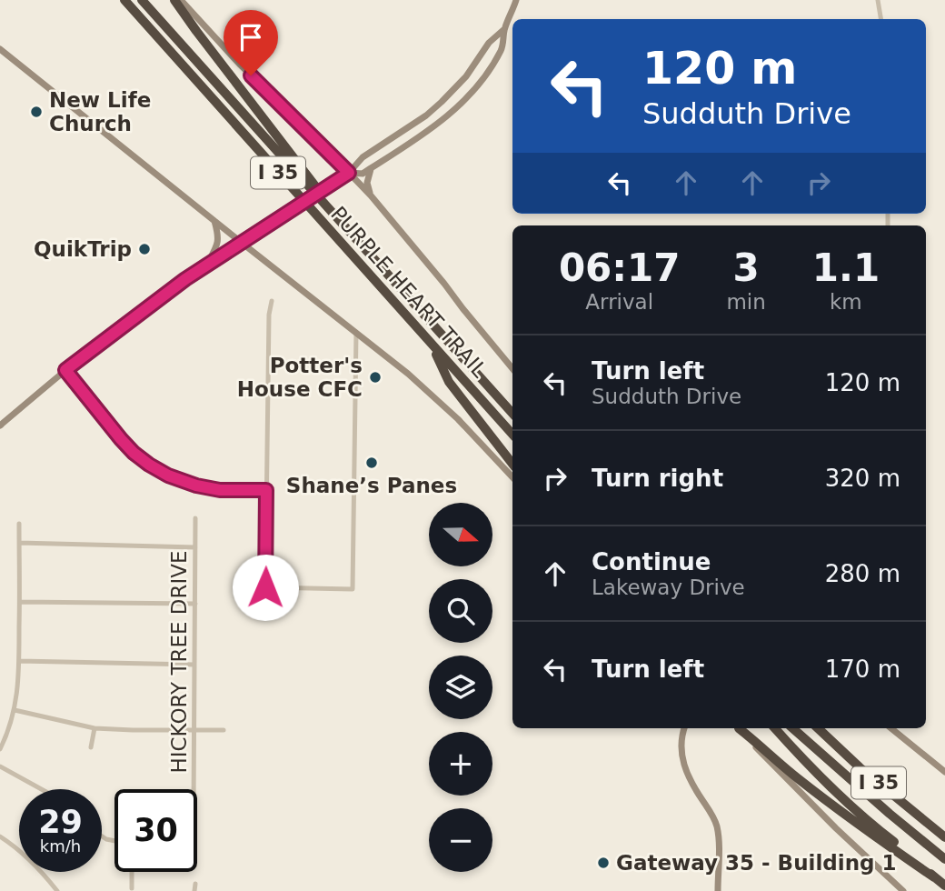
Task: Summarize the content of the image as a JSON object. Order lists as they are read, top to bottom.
{
  "streets": {
    "highway": ["I 35", "PURPLE HEART TRAIL"],
    "street": ["HICKORY TREE DRIVE"]
  },
  "places": [
    "New Life Church",
    "QuikTrip",
    "Potter's House CFC",
    "Shane’s Panes",
    "Gateway 35 - Building 1"
  ],
  "north": "right",
  "page": {
    "turn": ["120 m", "Sudduth Drive"],
    "eta": [
      "06:17",
      "Arrival",
      "3",
      "min",
      "1.1",
      "km"
    ],
    "list": [
      {
        "name": "Turn left",
        "note": "Sudduth Drive",
        "value": "120 m"
      },
      {
        "name": "Turn right",
        "value": "320 m"
      },
      {
        "name": "Continue",
        "note": "Lakeway Drive",
        "value": "280 m"
      },
      {
        "name": "Turn left",
        "value": "170 m"
      }
    ],
    "map_buttons": ["+", "−"],
    "speed": "29 km/h",
    "limit": "30"
  }
}
